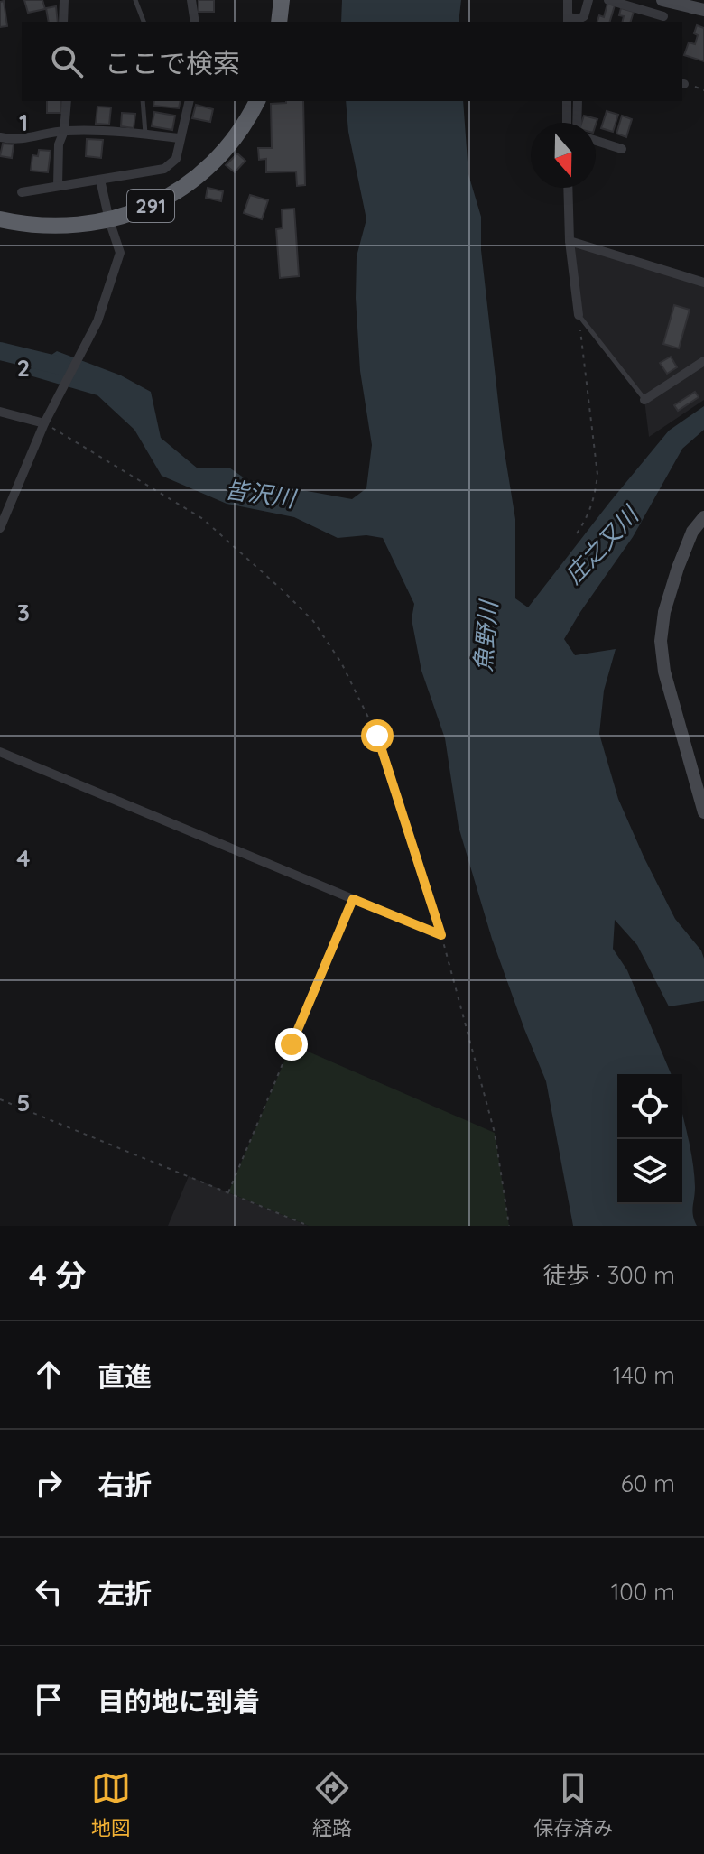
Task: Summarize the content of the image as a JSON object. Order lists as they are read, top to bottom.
{
  "streets": {
    "highway": ["291"]
  },
  "water": ["皆沢川", "庄之又川", "魚野川"],
  "north": "bottom",
  "page": {
    "search": "ここで検索",
    "heading": ["4 分", "徒歩 · 300 m"],
    "list": [
      ["直進", "140 m"],
      ["右折", "60 m"],
      ["左折", "100 m"],
      "目的地に到着"
    ],
    "nav": ["地図", "経路", "保存済み"]
  },
  "grid": {
    "rows": [
      "1",
      "2",
      "3",
      "4",
      "5"
    ]
  }
}
